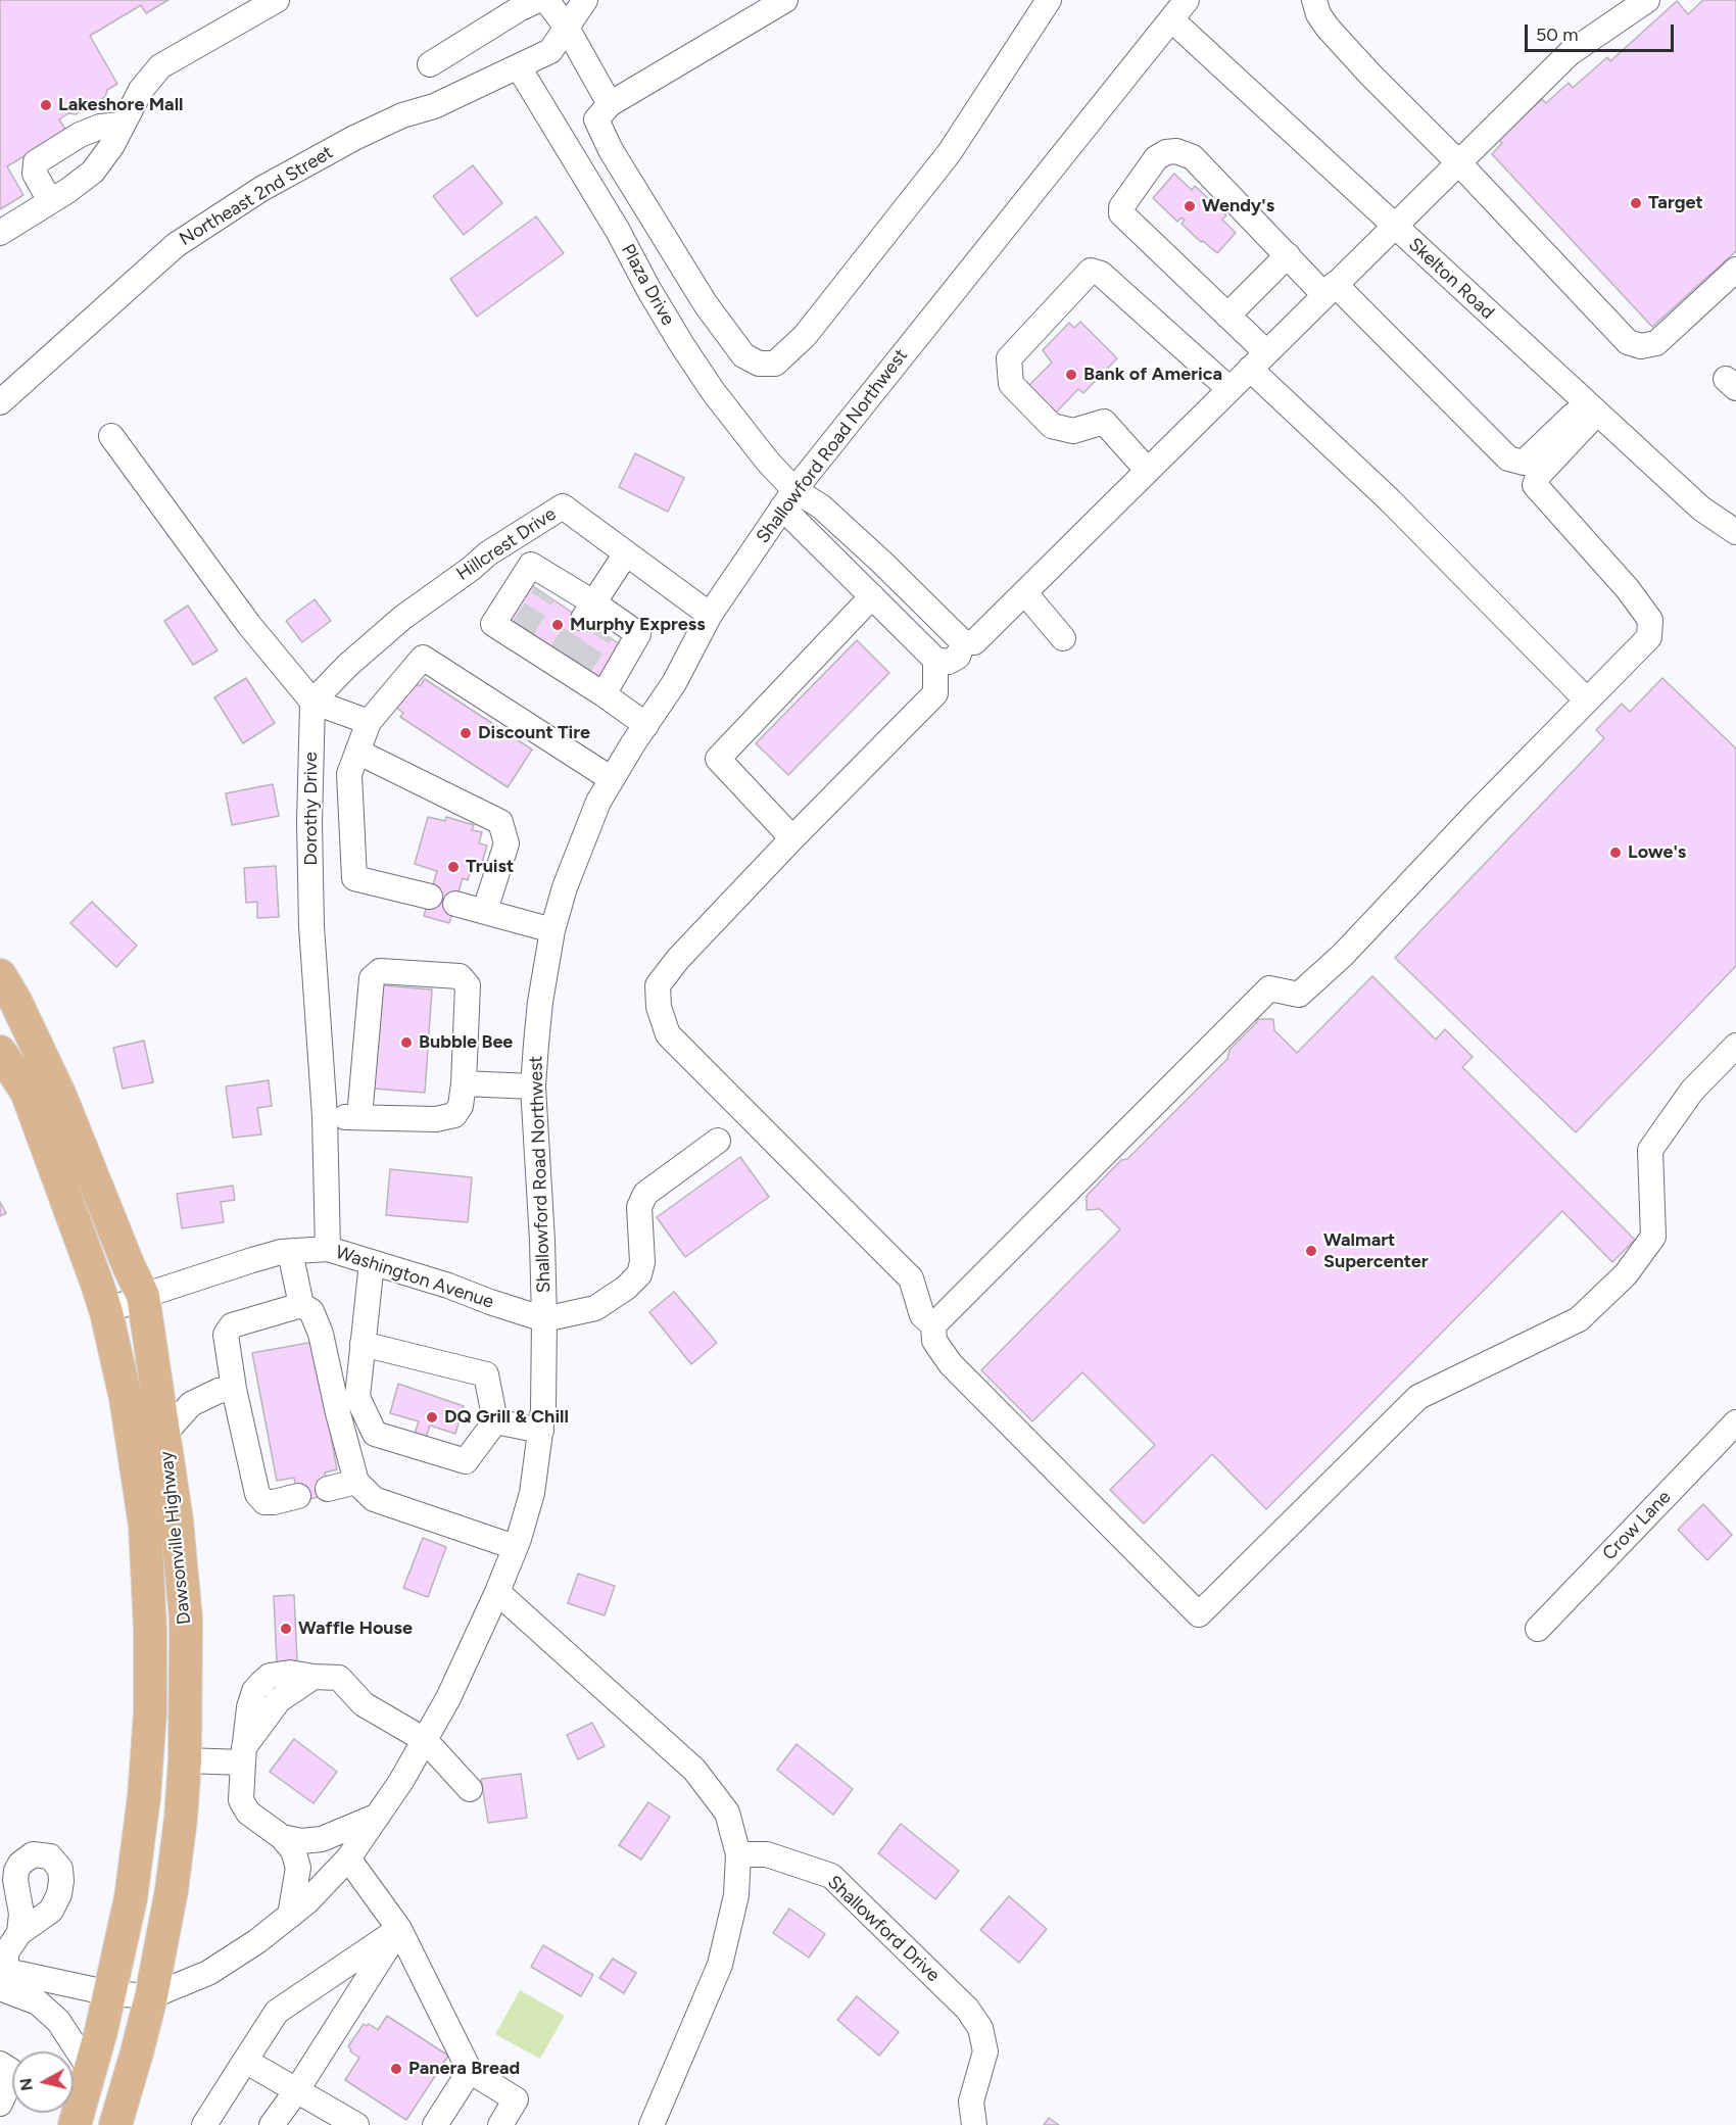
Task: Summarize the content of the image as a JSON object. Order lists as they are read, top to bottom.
{
  "streets": {
    "main road": ["Dawsonville Highway"],
    "street": [
      "Northeast 2nd Street",
      "Skelton Road",
      "Plaza Drive",
      "Shallowford Road Northwest",
      "Hillcrest Drive",
      "Dorothy Drive",
      "Washington Avenue",
      "Crow Lane",
      "Shallowford Drive"
    ]
  },
  "crossings": [
    ["Northeast 2nd Street", "Plaza Drive"],
    ["Skelton Road", "Shallowford Road Northwest"],
    ["Plaza Drive", "Shallowford Road Northwest"],
    ["Shallowford Road Northwest", "Hillcrest Drive"],
    ["Shallowford Road Northwest", "Washington Avenue"],
    ["Shallowford Road Northwest", "Dawsonville Highway"],
    ["Hillcrest Drive", "Dorothy Drive"],
    ["Dorothy Drive", "Washington Avenue"],
    ["Washington Avenue", "Dawsonville Highway"]
  ],
  "places": [
    "Lakeshore Mall",
    "Target",
    "Wendy's",
    "Bank of America",
    "Murphy Express",
    "Discount Tire",
    "Lowe's",
    "Truist",
    "Bubble Bee",
    "Walmart Supercenter",
    "DQ Grill & Chill",
    "Waffle House",
    "Panera Bread"
  ],
  "scale_bar": "50 m",
  "north": "left"
}
